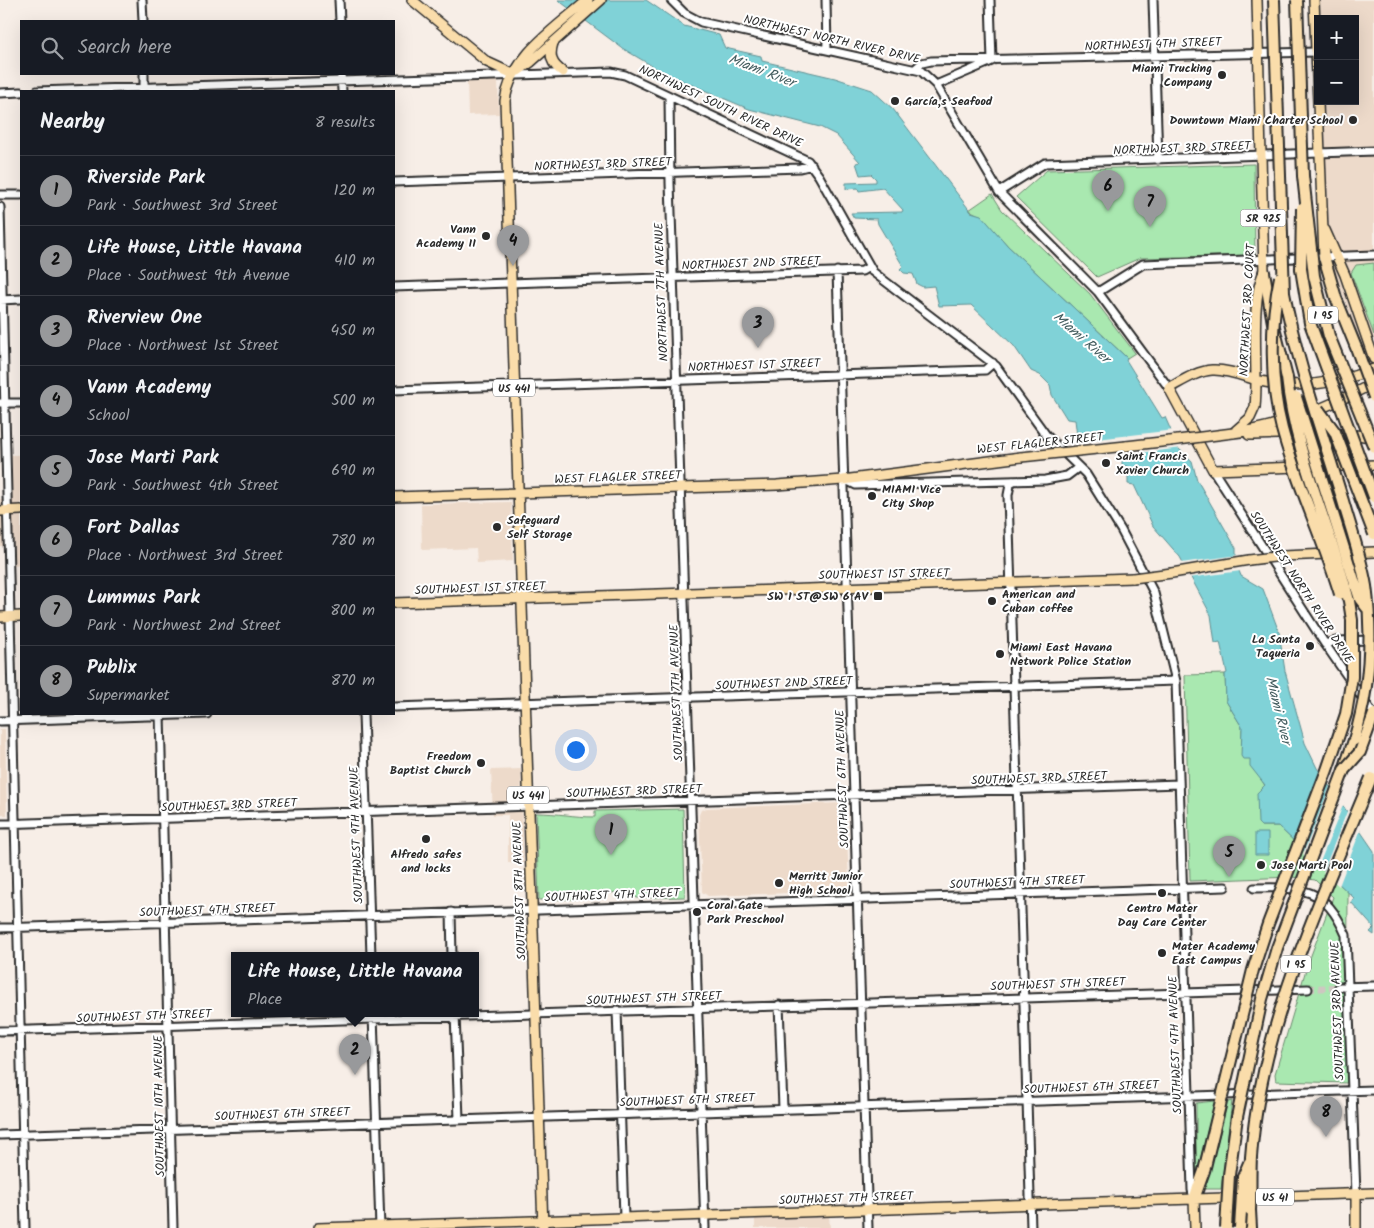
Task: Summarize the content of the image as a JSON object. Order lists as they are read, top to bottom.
{
  "streets": {
    "highway": ["I 95"],
    "main road": [
      "NORTHWEST NORTH RIVER DRIVE",
      "NORTHWEST SOUTH RIVER DRIVE",
      "SR 925",
      "NORTHWEST 3RD COURT",
      "US 441",
      "WEST FLAGLER STREET",
      "SOUTHWEST 1ST STREET",
      "SOUTHWEST 8TH AVENUE",
      "SOUTHWEST 3RD AVENUE",
      "SOUTHWEST 4TH AVENUE",
      "US 41",
      "SOUTHWEST 7TH STREET"
    ],
    "street": [
      "NORTHWEST 4TH STREET",
      "NORTHWEST 3RD STREET",
      "NORTHWEST 2ND STREET",
      "NORTHWEST 7TH AVENUE",
      "NORTHWEST 1ST STREET",
      "SOUTHWEST NORTH RIVER DRIVE",
      "SOUTHWEST 2ND STREET",
      "SOUTHWEST 7TH AVENUE",
      "SOUTHWEST 3RD STREET",
      "SOUTHWEST 6TH AVENUE",
      "SOUTHWEST 9TH AVENUE",
      "SOUTHWEST 4TH STREET",
      "SOUTHWEST 5TH STREET",
      "SOUTHWEST 6TH STREET",
      "SOUTHWEST 10TH AVENUE"
    ]
  },
  "crossings": [
    ["NORTHWEST NORTH RIVER DRIVE", "NORTHWEST 4TH STREET"],
    ["NORTHWEST NORTH RIVER DRIVE", "NORTHWEST 3RD STREET"],
    ["NORTHWEST NORTH RIVER DRIVE", "SOUTHWEST NORTH RIVER DRIVE"],
    ["NORTHWEST 4TH STREET", "NORTHWEST 3RD COURT"],
    ["NORTHWEST SOUTH RIVER DRIVE", "NORTHWEST 3RD STREET"],
    ["NORTHWEST SOUTH RIVER DRIVE", "NORTHWEST 2ND STREET"],
    ["NORTHWEST SOUTH RIVER DRIVE", "NORTHWEST 7TH AVENUE"],
    ["NORTHWEST SOUTH RIVER DRIVE", "NORTHWEST 1ST STREET"],
    ["NORTHWEST SOUTH RIVER DRIVE", "US 441"],
    ["NORTHWEST SOUTH RIVER DRIVE", "WEST FLAGLER STREET"],
    ["NORTHWEST SOUTH RIVER DRIVE", "SOUTHWEST 2ND STREET"],
    ["NORTHWEST SOUTH RIVER DRIVE", "SOUTHWEST 4TH AVENUE"],
    ["NORTHWEST 3RD STREET", "NORTHWEST 7TH AVENUE"],
    ["NORTHWEST 3RD STREET", "NORTHWEST 3RD COURT"],
    ["NORTHWEST 3RD STREET", "US 441"],
    ["NORTHWEST 2ND STREET", "NORTHWEST 7TH AVENUE"],
    ["NORTHWEST 2ND STREET", "US 441"],
    ["NORTHWEST 2ND STREET", "SOUTHWEST 6TH AVENUE"],
    ["NORTHWEST 7TH AVENUE", "NORTHWEST 1ST STREET"],
    ["NORTHWEST 7TH AVENUE", "WEST FLAGLER STREET"],
    ["NORTHWEST 7TH AVENUE", "SOUTHWEST 7TH AVENUE"],
    ["NORTHWEST 3RD COURT", "WEST FLAGLER STREET"],
    ["NORTHWEST 1ST STREET", "US 441"],
    ["NORTHWEST 1ST STREET", "SOUTHWEST 6TH AVENUE"],
    ["US 441", "WEST FLAGLER STREET"],
    ["US 441", "SOUTHWEST 8TH AVENUE"],
    ["WEST FLAGLER STREET", "SOUTHWEST 7TH AVENUE"],
    ["WEST FLAGLER STREET", "SOUTHWEST 6TH AVENUE"],
    ["WEST FLAGLER STREET", "SOUTHWEST 8TH AVENUE"],
    ["SOUTHWEST 1ST STREET", "SOUTHWEST 7TH AVENUE"],
    ["SOUTHWEST 1ST STREET", "SOUTHWEST 6TH AVENUE"],
    ["SOUTHWEST 1ST STREET", "SOUTHWEST 8TH AVENUE"],
    ["SOUTHWEST 2ND STREET", "SOUTHWEST 7TH AVENUE"],
    ["SOUTHWEST 2ND STREET", "SOUTHWEST 6TH AVENUE"],
    ["SOUTHWEST 2ND STREET", "SOUTHWEST 8TH AVENUE"],
    ["SOUTHWEST 2ND STREET", "SOUTHWEST 4TH AVENUE"],
    ["SOUTHWEST 7TH AVENUE", "SOUTHWEST 3RD STREET"],
    ["SOUTHWEST 7TH AVENUE", "SOUTHWEST 4TH STREET"],
    ["SOUTHWEST 7TH AVENUE", "SOUTHWEST 5TH STREET"],
    ["SOUTHWEST 7TH AVENUE", "SOUTHWEST 6TH STREET"],
    ["SOUTHWEST 7TH AVENUE", "SOUTHWEST 7TH STREET"],
    ["SOUTHWEST 3RD STREET", "SOUTHWEST 6TH AVENUE"],
    ["SOUTHWEST 3RD STREET", "SOUTHWEST 9TH AVENUE"],
    ["SOUTHWEST 3RD STREET", "SOUTHWEST 8TH AVENUE"],
    ["SOUTHWEST 3RD STREET", "SOUTHWEST 4TH AVENUE"],
    ["SOUTHWEST 3RD STREET", "SOUTHWEST 10TH AVENUE"],
    ["SOUTHWEST 6TH AVENUE", "SOUTHWEST 4TH STREET"],
    ["SOUTHWEST 6TH AVENUE", "SOUTHWEST 5TH STREET"],
    ["SOUTHWEST 6TH AVENUE", "SOUTHWEST 6TH STREET"],
    ["SOUTHWEST 6TH AVENUE", "SOUTHWEST 7TH STREET"],
    ["SOUTHWEST 9TH AVENUE", "SOUTHWEST 4TH STREET"],
    ["SOUTHWEST 4TH STREET", "SOUTHWEST 8TH AVENUE"],
    ["SOUTHWEST 4TH STREET", "SOUTHWEST 4TH AVENUE"],
    ["SOUTHWEST 4TH STREET", "SOUTHWEST 10TH AVENUE"],
    ["SOUTHWEST 8TH AVENUE", "SOUTHWEST 5TH STREET"],
    ["SOUTHWEST 8TH AVENUE", "SOUTHWEST 6TH STREET"],
    ["SOUTHWEST 8TH AVENUE", "SOUTHWEST 7TH STREET"],
    ["SOUTHWEST 5TH STREET", "SOUTHWEST 4TH AVENUE"],
    ["SOUTHWEST 5TH STREET", "SOUTHWEST 10TH AVENUE"],
    ["SOUTHWEST 3RD AVENUE", "SOUTHWEST 6TH STREET"],
    ["SOUTHWEST 3RD AVENUE", "SOUTHWEST 7TH STREET"],
    ["SOUTHWEST 4TH AVENUE", "SOUTHWEST 6TH STREET"],
    ["SOUTHWEST 4TH AVENUE", "SOUTHWEST 7TH STREET"],
    ["SOUTHWEST 6TH STREET", "SOUTHWEST 10TH AVENUE"]
  ],
  "water": ["Miami River"],
  "places": {
    "other": [
      "Miami Trucking Company",
      "García,s Seafood",
      "Downtown Miami Charter School",
      "Vann Academy II",
      "Saint Francis Xavier Church",
      "MIAMI Vice City Shop",
      "Safeguard Self Storage",
      "American and Cuban coffee",
      "La Santa Taqueria",
      "Miami East Havana Network Police Station",
      "Freedom Baptist Church",
      "Alfredo safes and locks",
      "Jose Marti Pool",
      "Merritt Junior High School",
      "Centro Mater Day Care Center",
      "Coral Gate Park Preschool",
      "Mater Academy East Campus"
    ],
    "transit": ["SW 1 ST@SW 6 AV"]
  },
  "page": {
    "map_buttons": ["+", "−"],
    "search": "Search here",
    "heading": ["Nearby", "8 results"],
    "list": [
      {
        "mark": "1",
        "name": "Riverside Park",
        "note": "Park · Southwest 3rd Street",
        "value": "120 m"
      },
      {
        "mark": "2",
        "name": "Life House, Little Havana",
        "note": "Place · Southwest 9th Avenue",
        "value": "410 m"
      },
      {
        "mark": "3",
        "name": "Riverview One",
        "note": "Place · Northwest 1st Street",
        "value": "450 m"
      },
      {
        "mark": "4",
        "name": "Vann Academy",
        "note": "School",
        "value": "500 m"
      },
      {
        "mark": "5",
        "name": "Jose Marti Park",
        "note": "Park · Southwest 4th Street",
        "value": "690 m"
      },
      {
        "mark": "6",
        "name": "Fort Dallas",
        "note": "Place · Northwest 3rd Street",
        "value": "780 m"
      },
      {
        "mark": "7",
        "name": "Lummus Park",
        "note": "Park · Northwest 2nd Street",
        "value": "800 m"
      },
      {
        "mark": "8",
        "name": "Publix",
        "note": "Supermarket",
        "value": "870 m"
      }
    ],
    "pins": [
      "6",
      "7",
      "4",
      "3",
      "1",
      "5",
      "2",
      "8"
    ],
    "popup": ["Life House, Little Havana", "Place"]
  }
}
